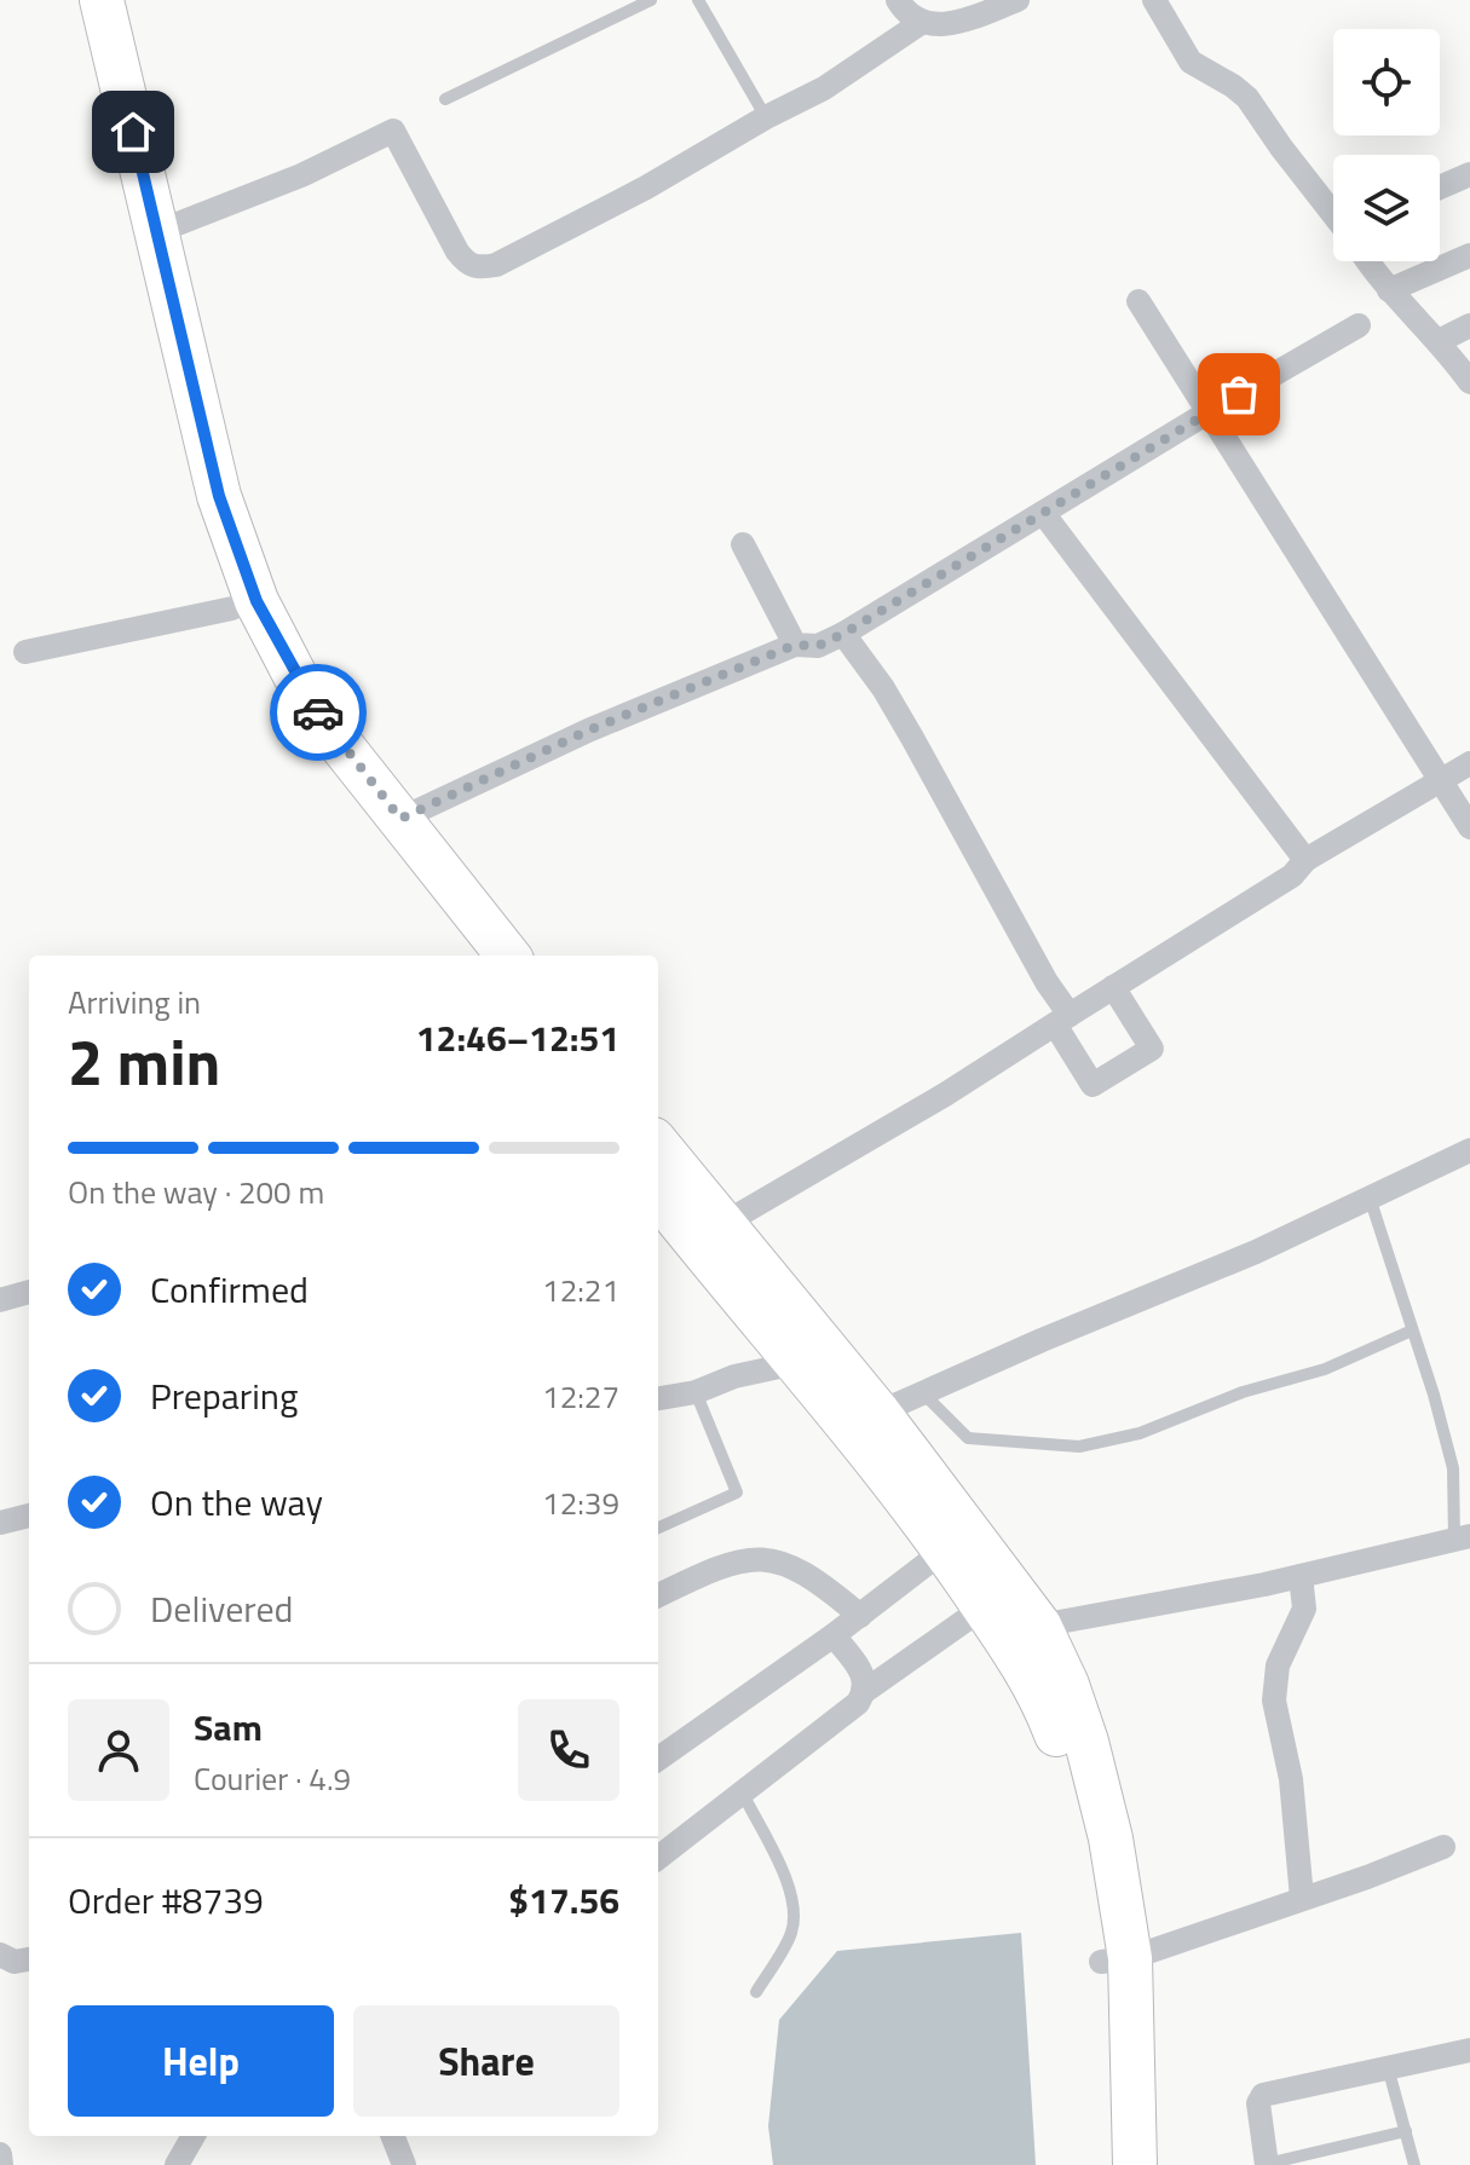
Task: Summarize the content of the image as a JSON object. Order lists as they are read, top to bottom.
{
  "page": {
    "heading": ["2 min", "Arriving in", "12:46–12:51"],
    "panel": [
      "Sam",
      "Courier · 4.9",
      "Order #8739",
      "$17.56"
    ],
    "bar": "On the way · 200 m",
    "list": [
      ["Confirmed", "12:21"],
      ["Preparing", "12:27"],
      ["On the way", "12:39"],
      "Delivered"
    ],
    "buttons": ["Help", "Share"]
  }
}
